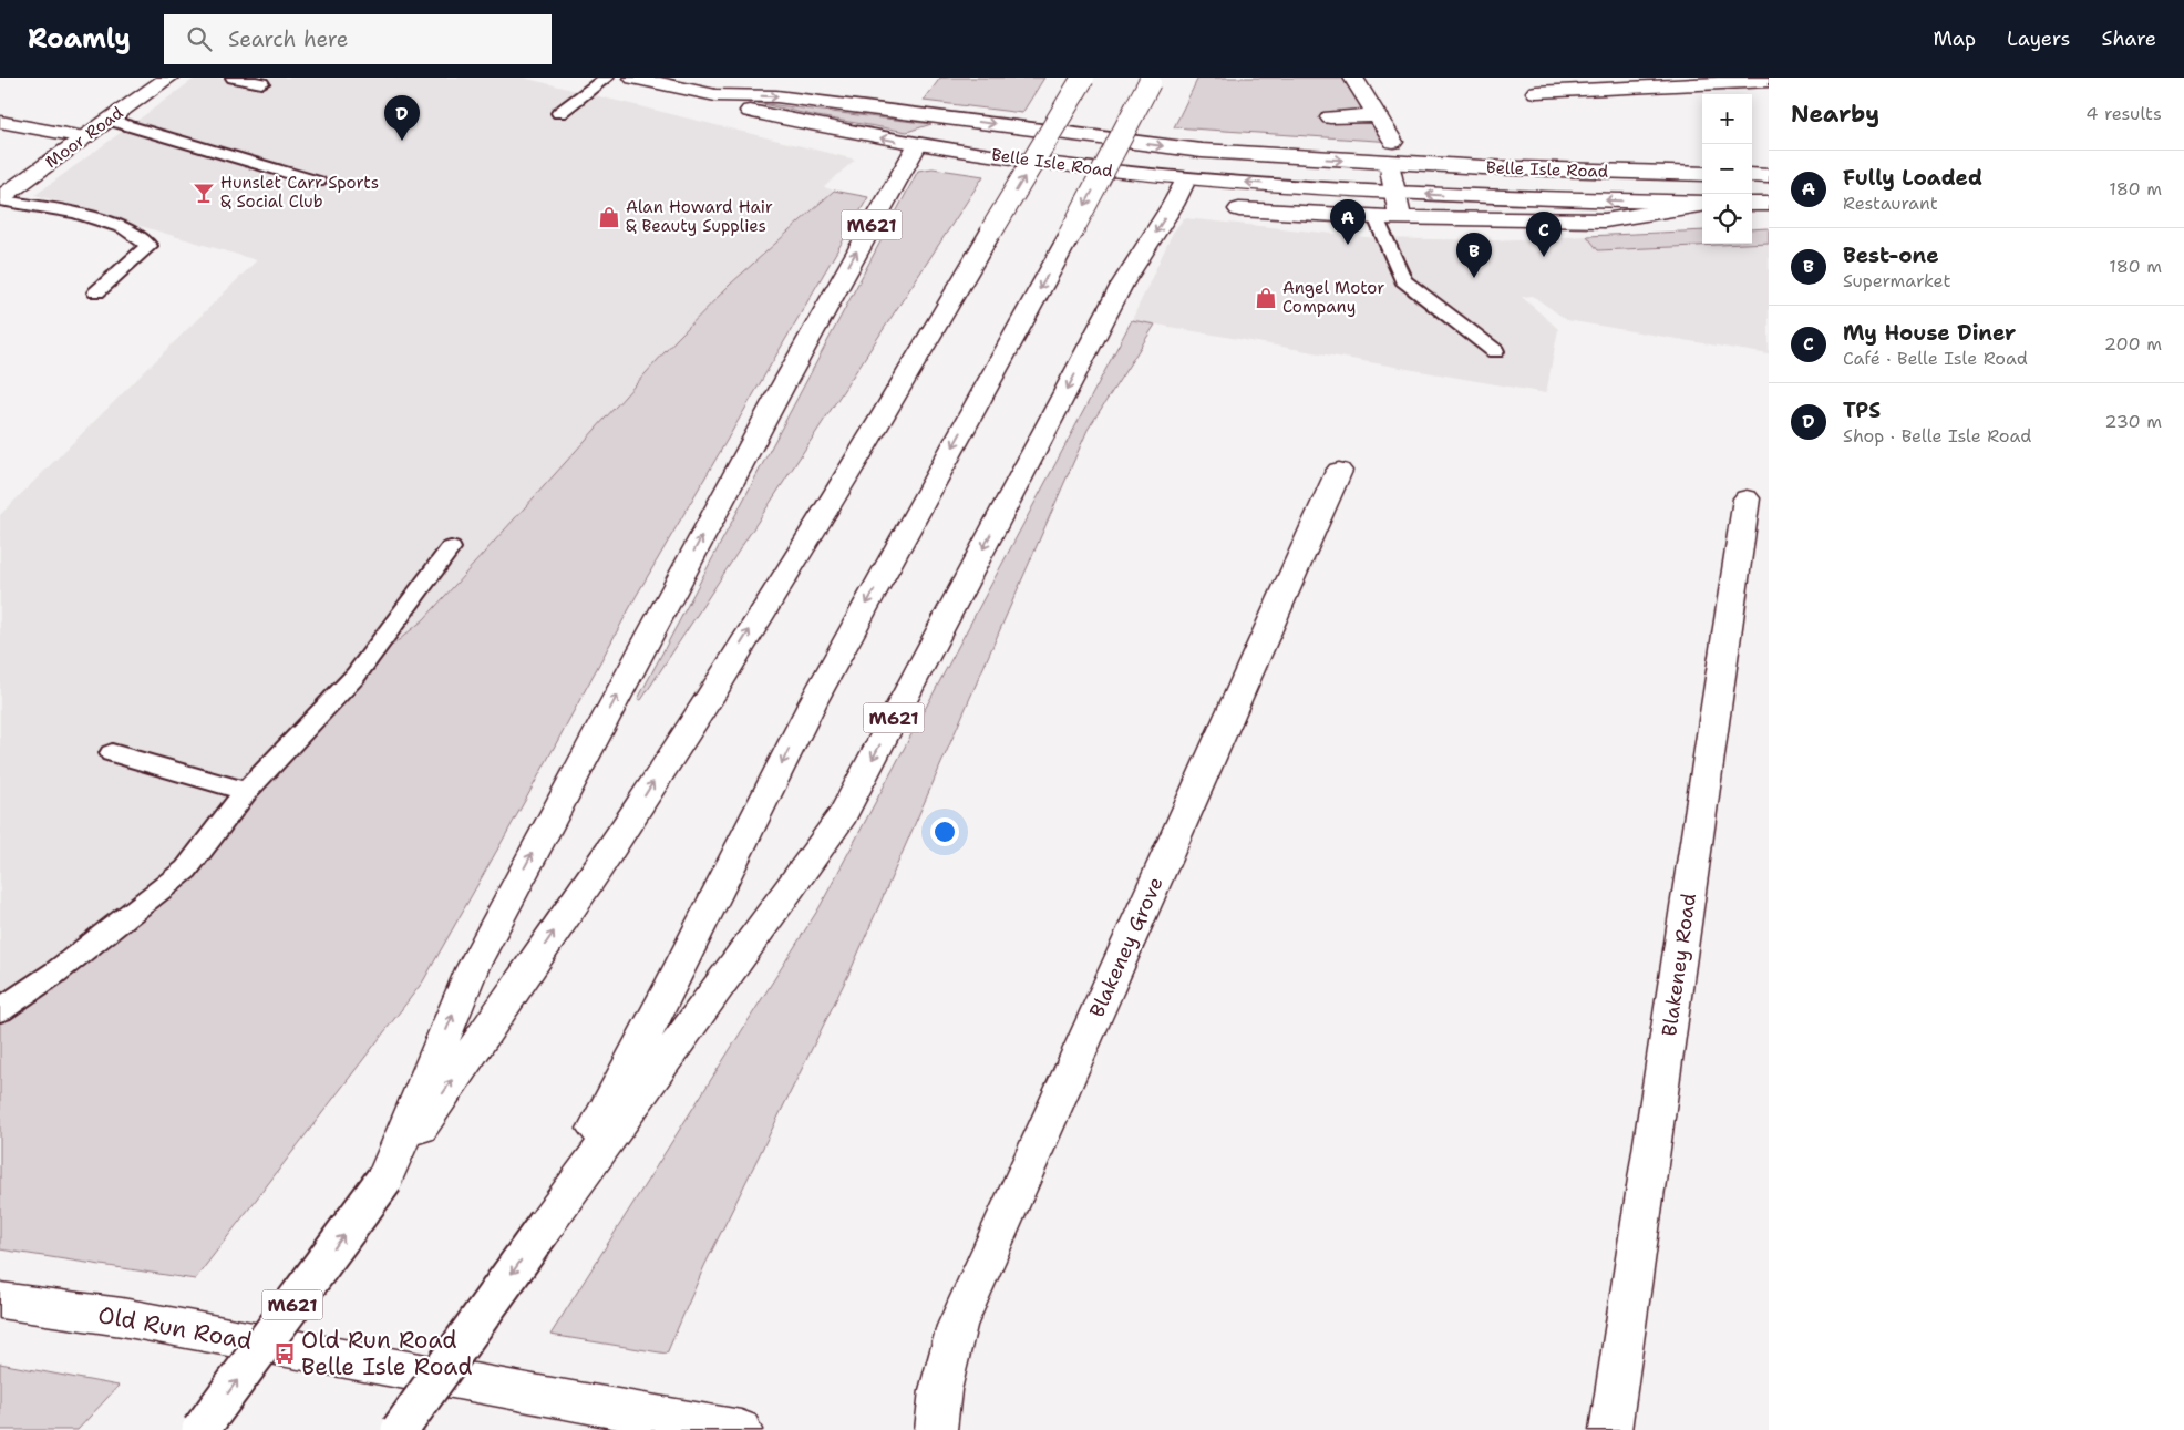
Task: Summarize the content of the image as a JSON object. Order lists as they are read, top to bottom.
{
  "streets": {
    "main road": [
      "Moor Road",
      "Belle Isle Road",
      "M621",
      "Blakeney Grove",
      "Blakeney Road",
      "Old Run Road"
    ]
  },
  "crossings": [
    ["Belle Isle Road", "M621"]
  ],
  "places": {
    "bar": ["Hunslet Carr Sports & Social Club"],
    "shop": ["Alan Howard Hair & Beauty Supplies", "Angel Motor Company"],
    "bus stop": ["Old Run Road Belle Isle Road"]
  },
  "page": {
    "header": "Roamly",
    "search": "Search here",
    "nav": ["Map", "Layers", "Share"],
    "heading": ["Nearby", "4 results"],
    "map_buttons": ["+", "−"],
    "pins": [
      "D",
      "A",
      "C",
      "B"
    ],
    "list": [
      {
        "mark": "A",
        "name": "Fully Loaded",
        "note": "Restaurant",
        "value": "180 m"
      },
      {
        "mark": "B",
        "name": "Best-one",
        "note": "Supermarket",
        "value": "180 m"
      },
      {
        "mark": "C",
        "name": "My House Diner",
        "note": "Café · Belle Isle Road",
        "value": "200 m"
      },
      {
        "mark": "D",
        "name": "TPS",
        "note": "Shop · Belle Isle Road",
        "value": "230 m"
      }
    ]
  }
}
